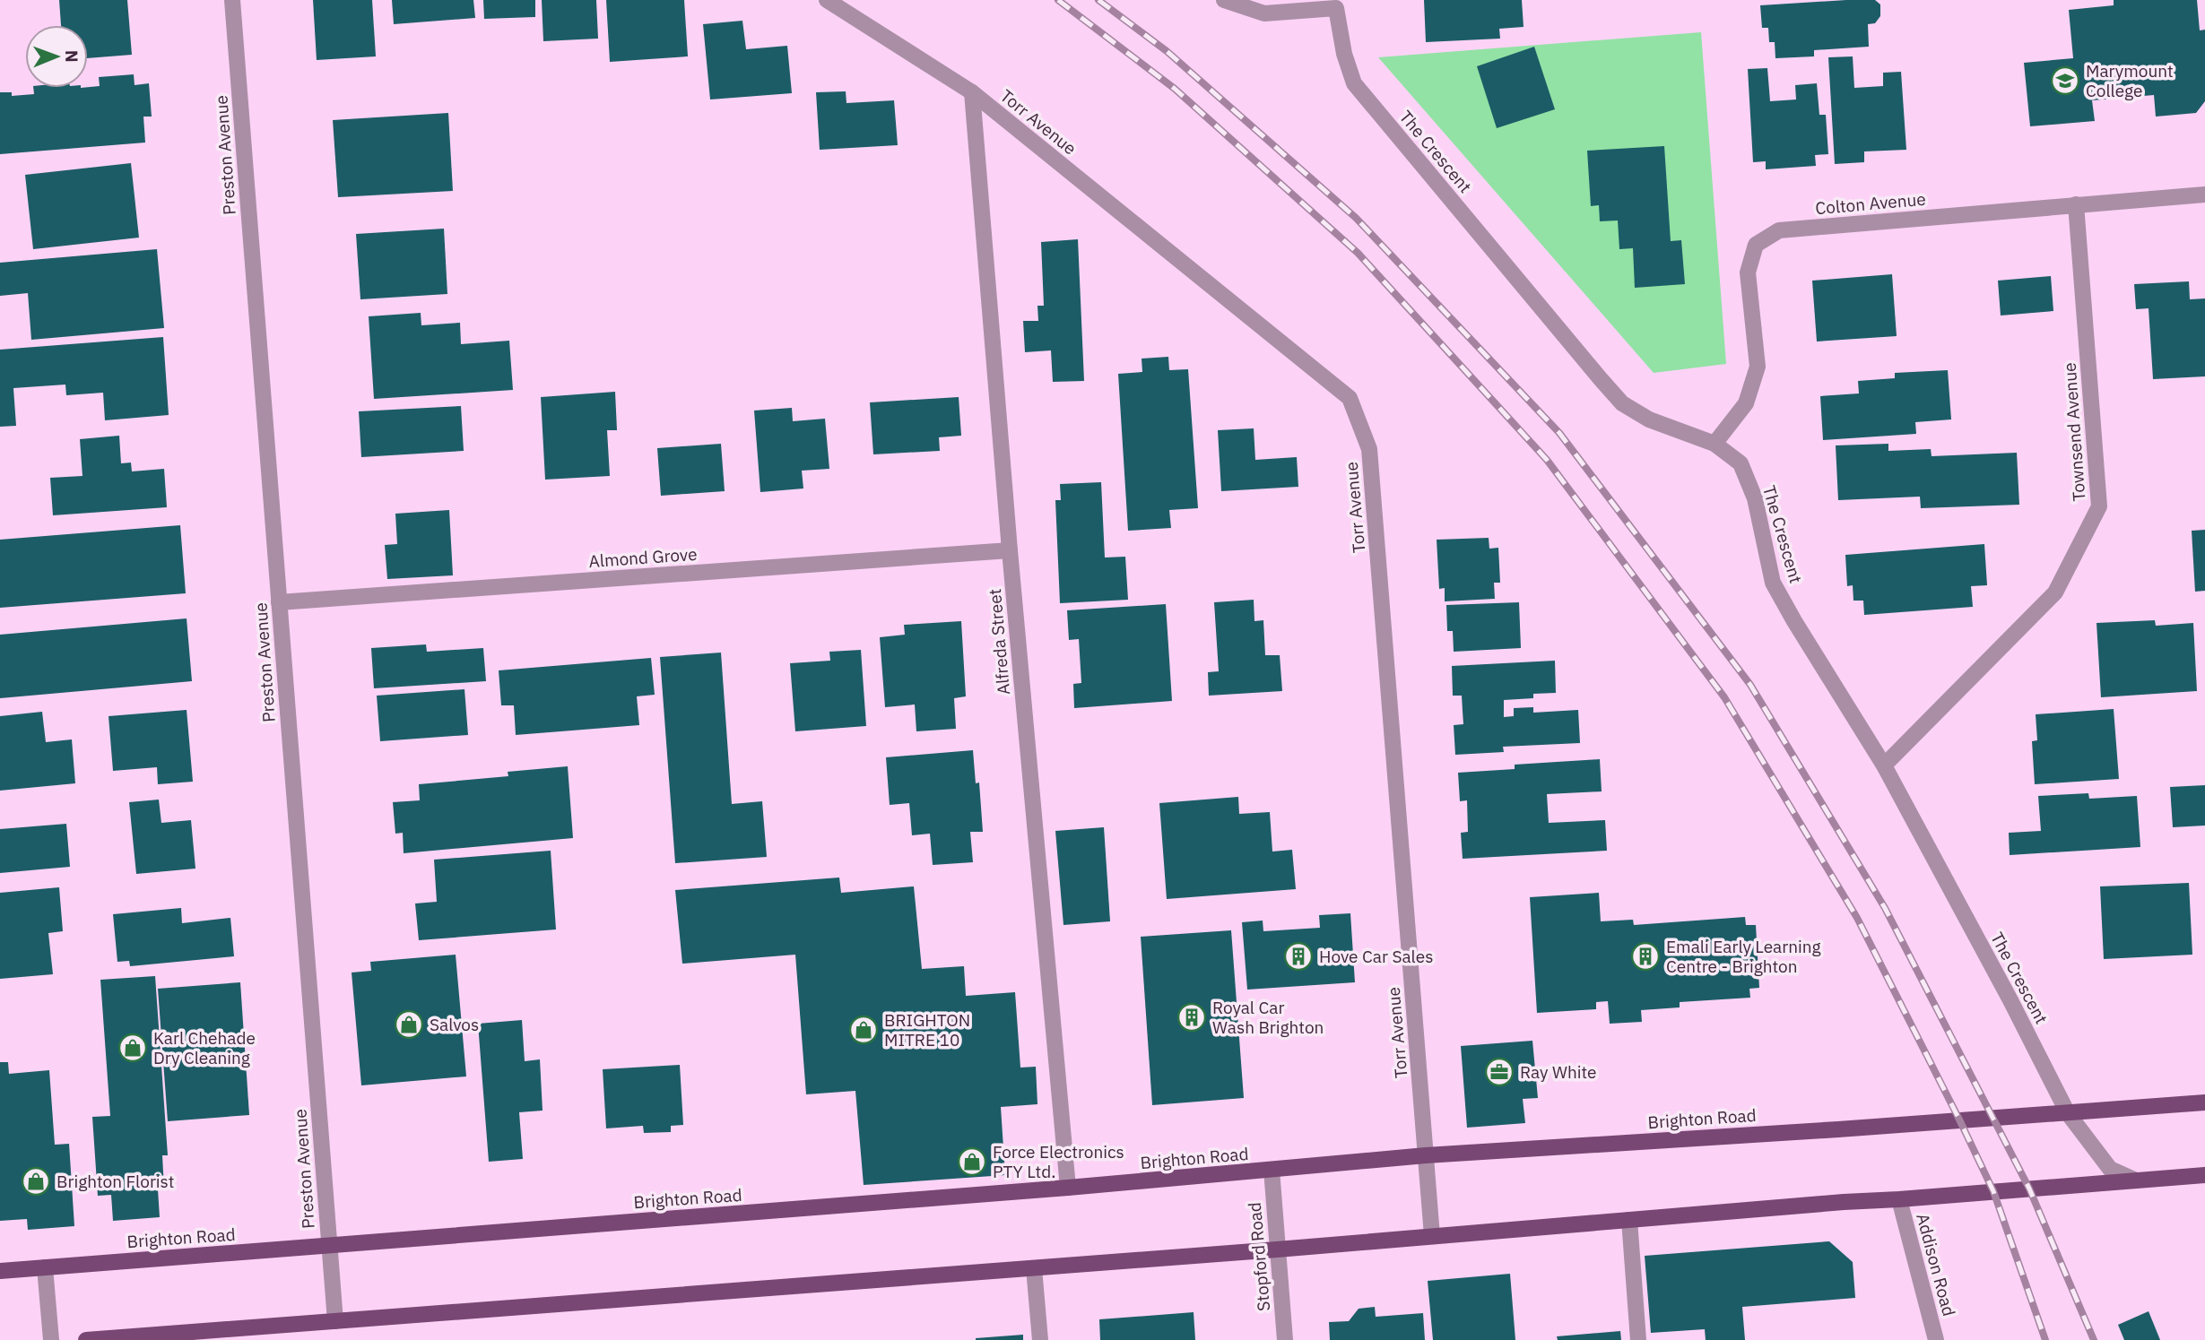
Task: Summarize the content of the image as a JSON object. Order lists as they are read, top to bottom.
{
  "streets": {
    "main road": ["Brighton Road"],
    "street": [
      "Torr Avenue",
      "The Crescent",
      "Preston Avenue",
      "Colton Avenue",
      "Townsend Avenue",
      "Almond Grove",
      "Alfreda Street",
      "Stopford Road",
      "Addison Road"
    ]
  },
  "crossings": [
    ["Torr Avenue", "Alfreda Street"],
    ["Torr Avenue", "Brighton Road"],
    ["The Crescent", "Colton Avenue"],
    ["The Crescent", "Townsend Avenue"],
    ["The Crescent", "Brighton Road"],
    ["Preston Avenue", "Almond Grove"],
    ["Preston Avenue", "Brighton Road"],
    ["Colton Avenue", "Townsend Avenue"],
    ["Almond Grove", "Alfreda Street"],
    ["Alfreda Street", "Brighton Road"],
    ["Brighton Road", "Stopford Road"]
  ],
  "places": {
    "school or university": ["Marymount College"],
    "building": ["Hove Car Sales", "Emali Early Learning Centre - Brighton", "Royal Car Wash Brighton"],
    "shop": [
      "Salvos",
      "BRIGHTON MITRE 10",
      "Karl Chehade Dry Cleaning",
      "Force Electronics PTY Ltd.",
      "Brighton Florist"
    ],
    "office": ["Ray White"]
  },
  "north": "right"
}
